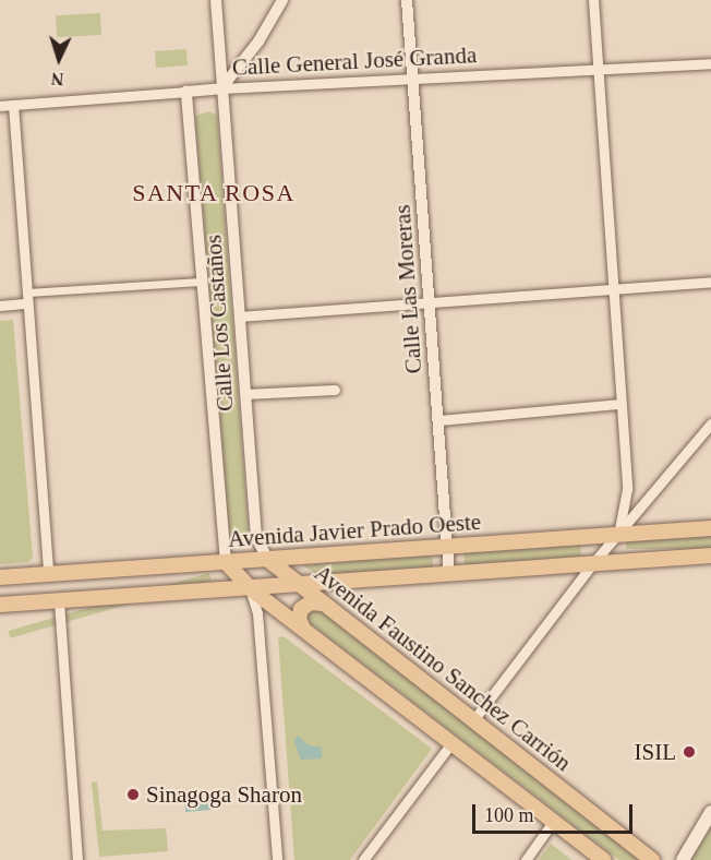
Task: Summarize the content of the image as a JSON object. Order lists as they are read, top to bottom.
{
  "streets": {
    "main road": ["Avenida Javier Prado Oeste", "Avenida Faustino Sanchez Carrión"],
    "street": ["Calle General José Granda", "Calle Las Moreras", "Calle Los Castaños"]
  },
  "crossings": [
    ["Calle General José Granda", "Calle Las Moreras"],
    ["Calle General José Granda", "Calle Los Castaños"],
    ["Calle Las Moreras", "Avenida Javier Prado Oeste"],
    ["Calle Los Castaños", "Avenida Javier Prado Oeste"],
    ["Calle Los Castaños", "Avenida Faustino Sanchez Carrión"],
    ["Avenida Javier Prado Oeste", "Avenida Faustino Sanchez Carrión"]
  ],
  "districts": ["SANTA ROSA"],
  "places": ["ISIL", "Sinagoga Sharon"],
  "scale_bar": "100 m",
  "north": "bottom"
}
